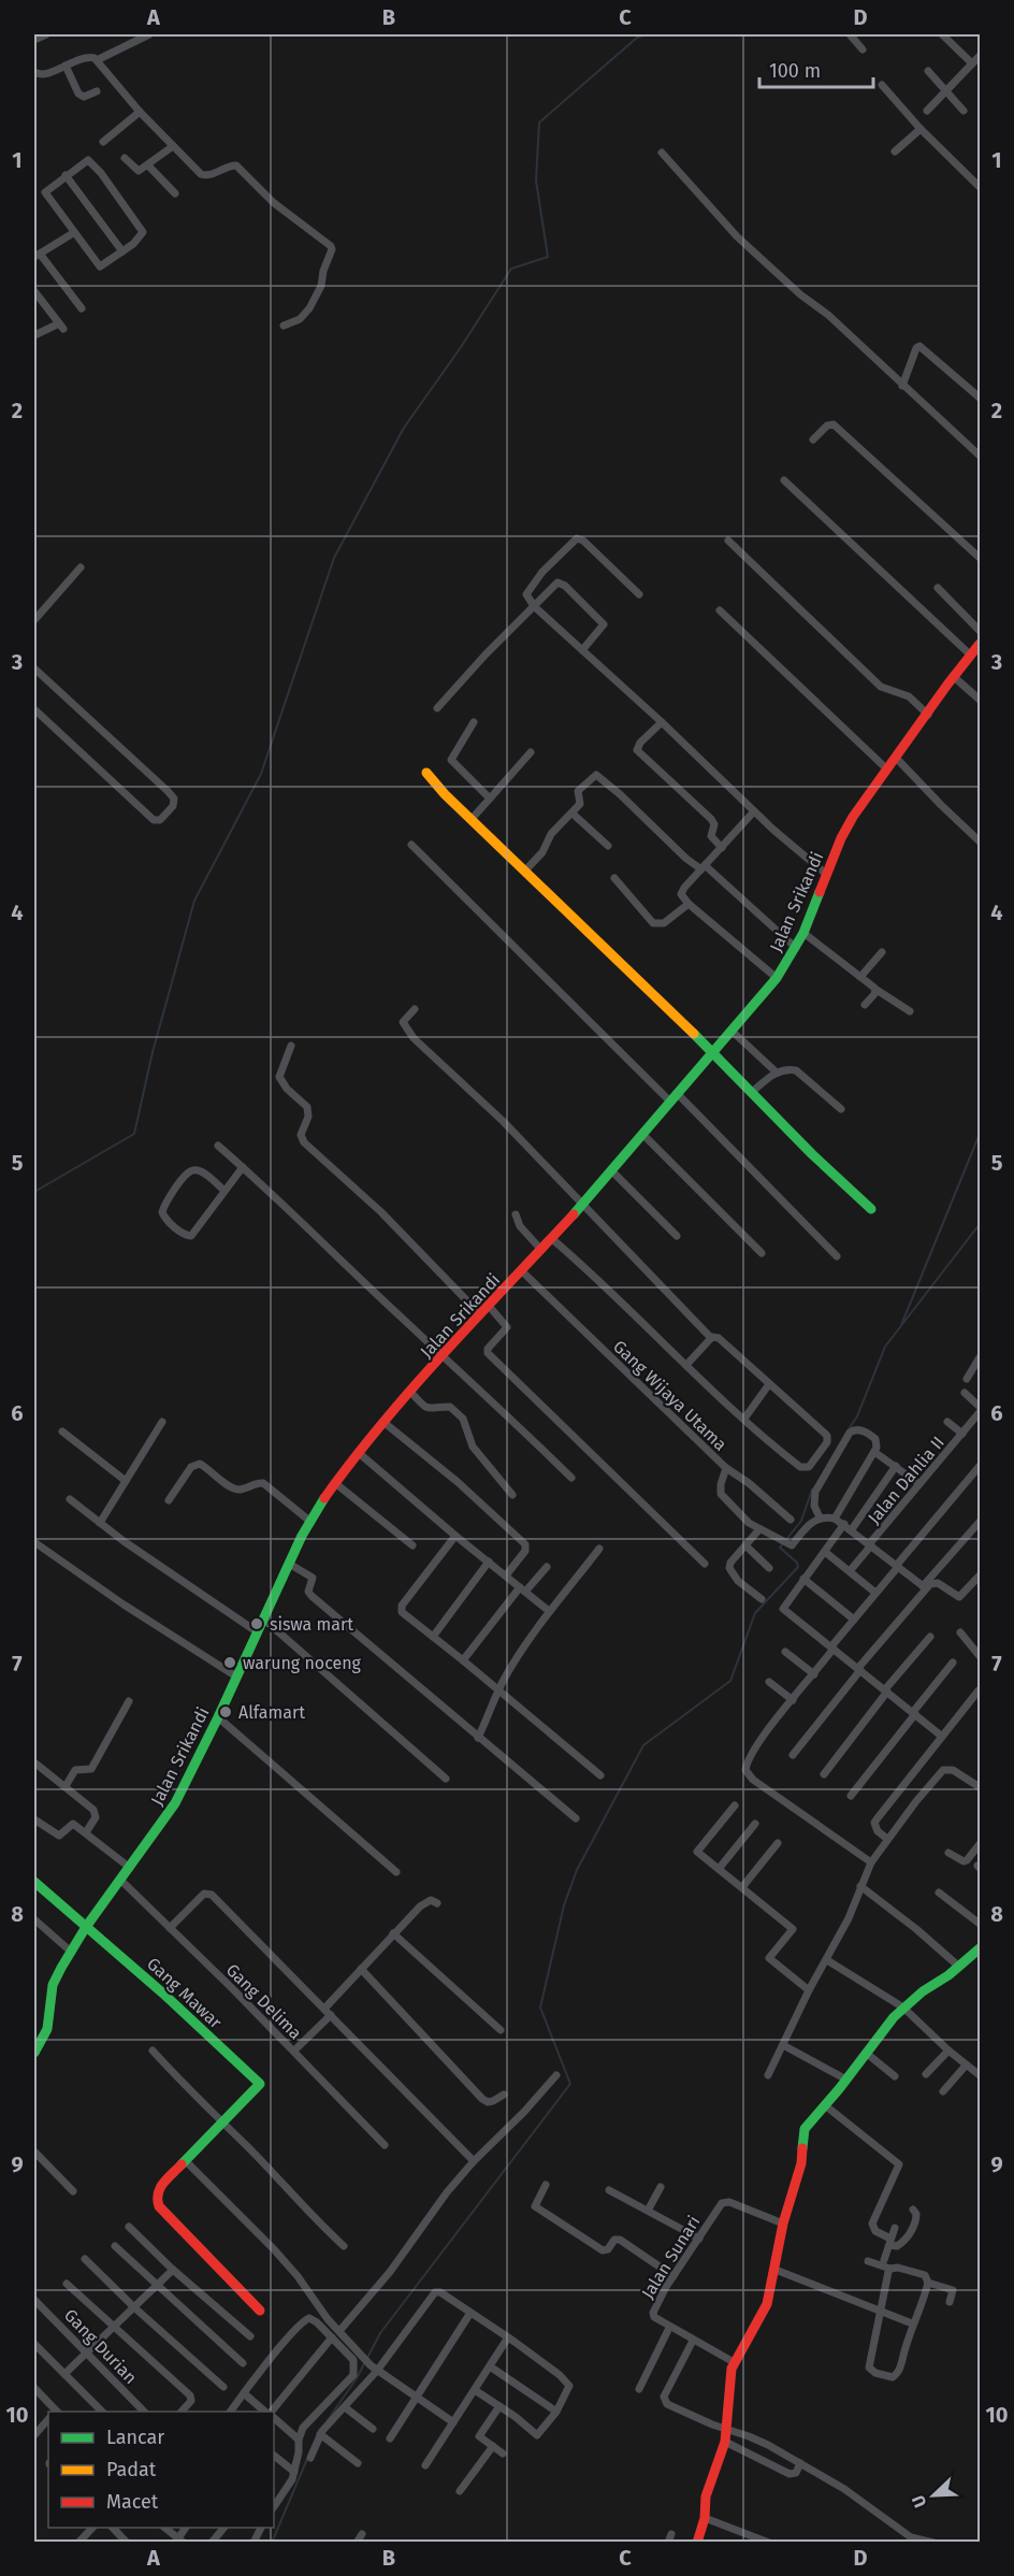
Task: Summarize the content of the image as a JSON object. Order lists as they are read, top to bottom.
{
  "streets": {
    "street": [
      "Jalan Srikandi",
      "Gang Wijaya Utama",
      "Jalan Dahlia II",
      "Gang Mawar",
      "Gang Delima",
      "Jalan Sunari",
      "Gang Durian"
    ]
  },
  "crossings": [
    ["Jalan Srikandi", "Gang Wijaya Utama"],
    ["Jalan Srikandi", "Gang Mawar"],
    ["Jalan Srikandi", "Gang Delima"]
  ],
  "places": ["siswa mart", "warung noceng", "Alfamart"],
  "legend": ["Lancar", "Padat", "Macet"],
  "scale_bar": "100 m",
  "north": "bottom left",
  "grid": {
    "columns": [
      "A",
      "B",
      "C",
      "D"
    ],
    "rows": [
      "1",
      "2",
      "3",
      "4",
      "5",
      "6",
      "7",
      "8",
      "9",
      "10"
    ]
  }
}
